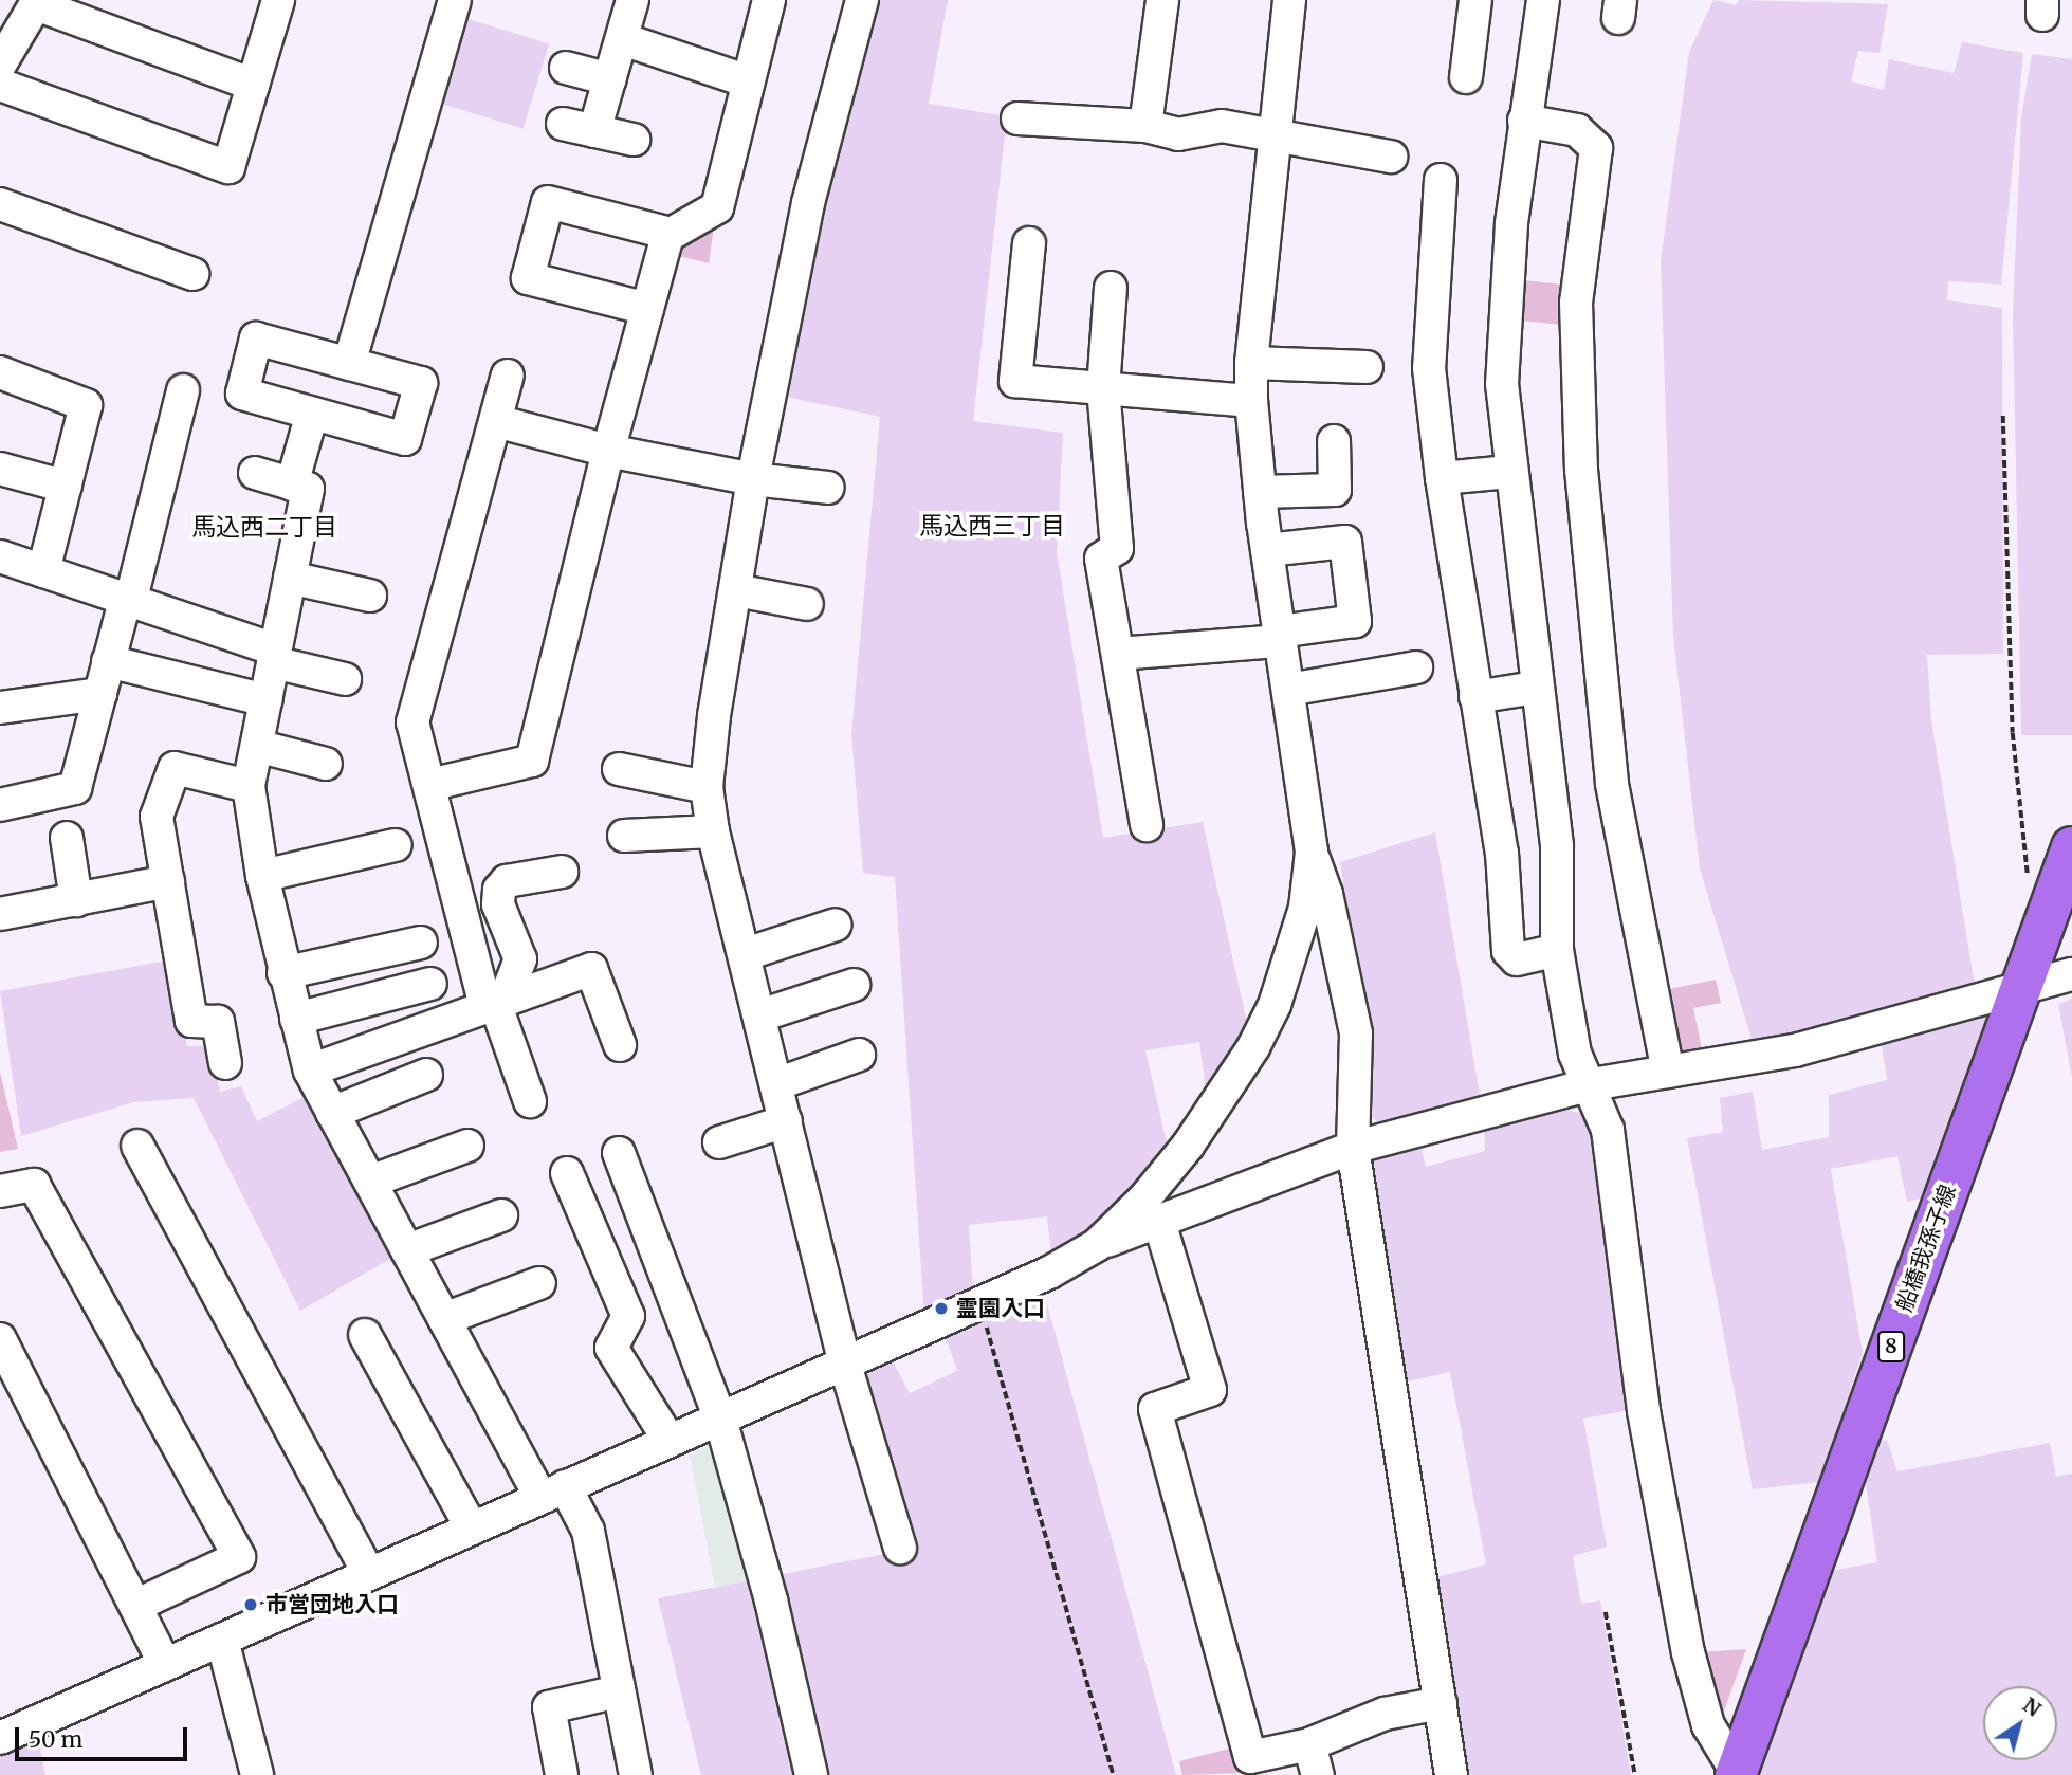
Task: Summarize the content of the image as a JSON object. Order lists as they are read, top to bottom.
{
  "streets": {
    "main road": ["船橋我孫子線", "8"]
  },
  "districts": ["馬込西三丁目", "馬込西二丁目"],
  "places": ["霊園入口", "市営団地入口"],
  "scale_bar": "50 m",
  "north": "top right"
}
